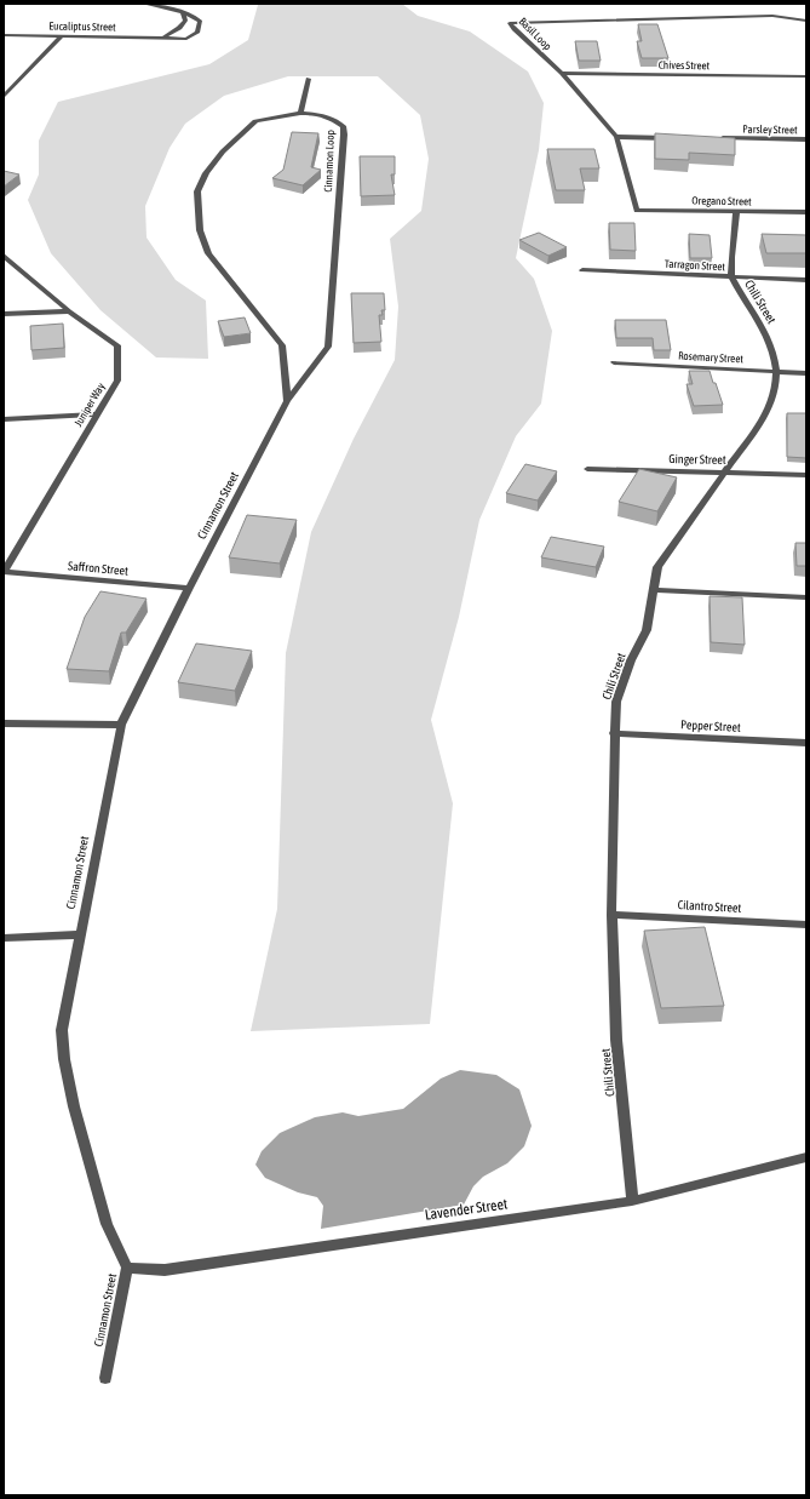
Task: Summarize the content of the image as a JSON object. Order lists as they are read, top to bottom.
{
  "streets": {
    "street": [
      "Eucaliptus Street",
      "Basil Loop",
      "Chives Street",
      "Parsley Street",
      "Cinnamon Loop",
      "Oregano Street",
      "Tarragon Street",
      "Chili Street",
      "Rosemary Street",
      "Juniper Way",
      "Ginger Street",
      "Cinnamon Street",
      "Saffron Street",
      "Pepper Street",
      "Cilantro Street",
      "Lavender Street"
    ]
  },
  "crossings": [
    ["Basil Loop", "Chives Street"],
    ["Basil Loop", "Oregano Street"],
    ["Cinnamon Loop", "Cinnamon Street"],
    ["Oregano Street", "Chili Street"],
    ["Tarragon Street", "Chili Street"],
    ["Chili Street", "Rosemary Street"],
    ["Chili Street", "Ginger Street"],
    ["Chili Street", "Pepper Street"],
    ["Chili Street", "Cilantro Street"],
    ["Chili Street", "Lavender Street"],
    ["Juniper Way", "Saffron Street"],
    ["Cinnamon Street", "Saffron Street"],
    ["Cinnamon Street", "Lavender Street"]
  ]
}
